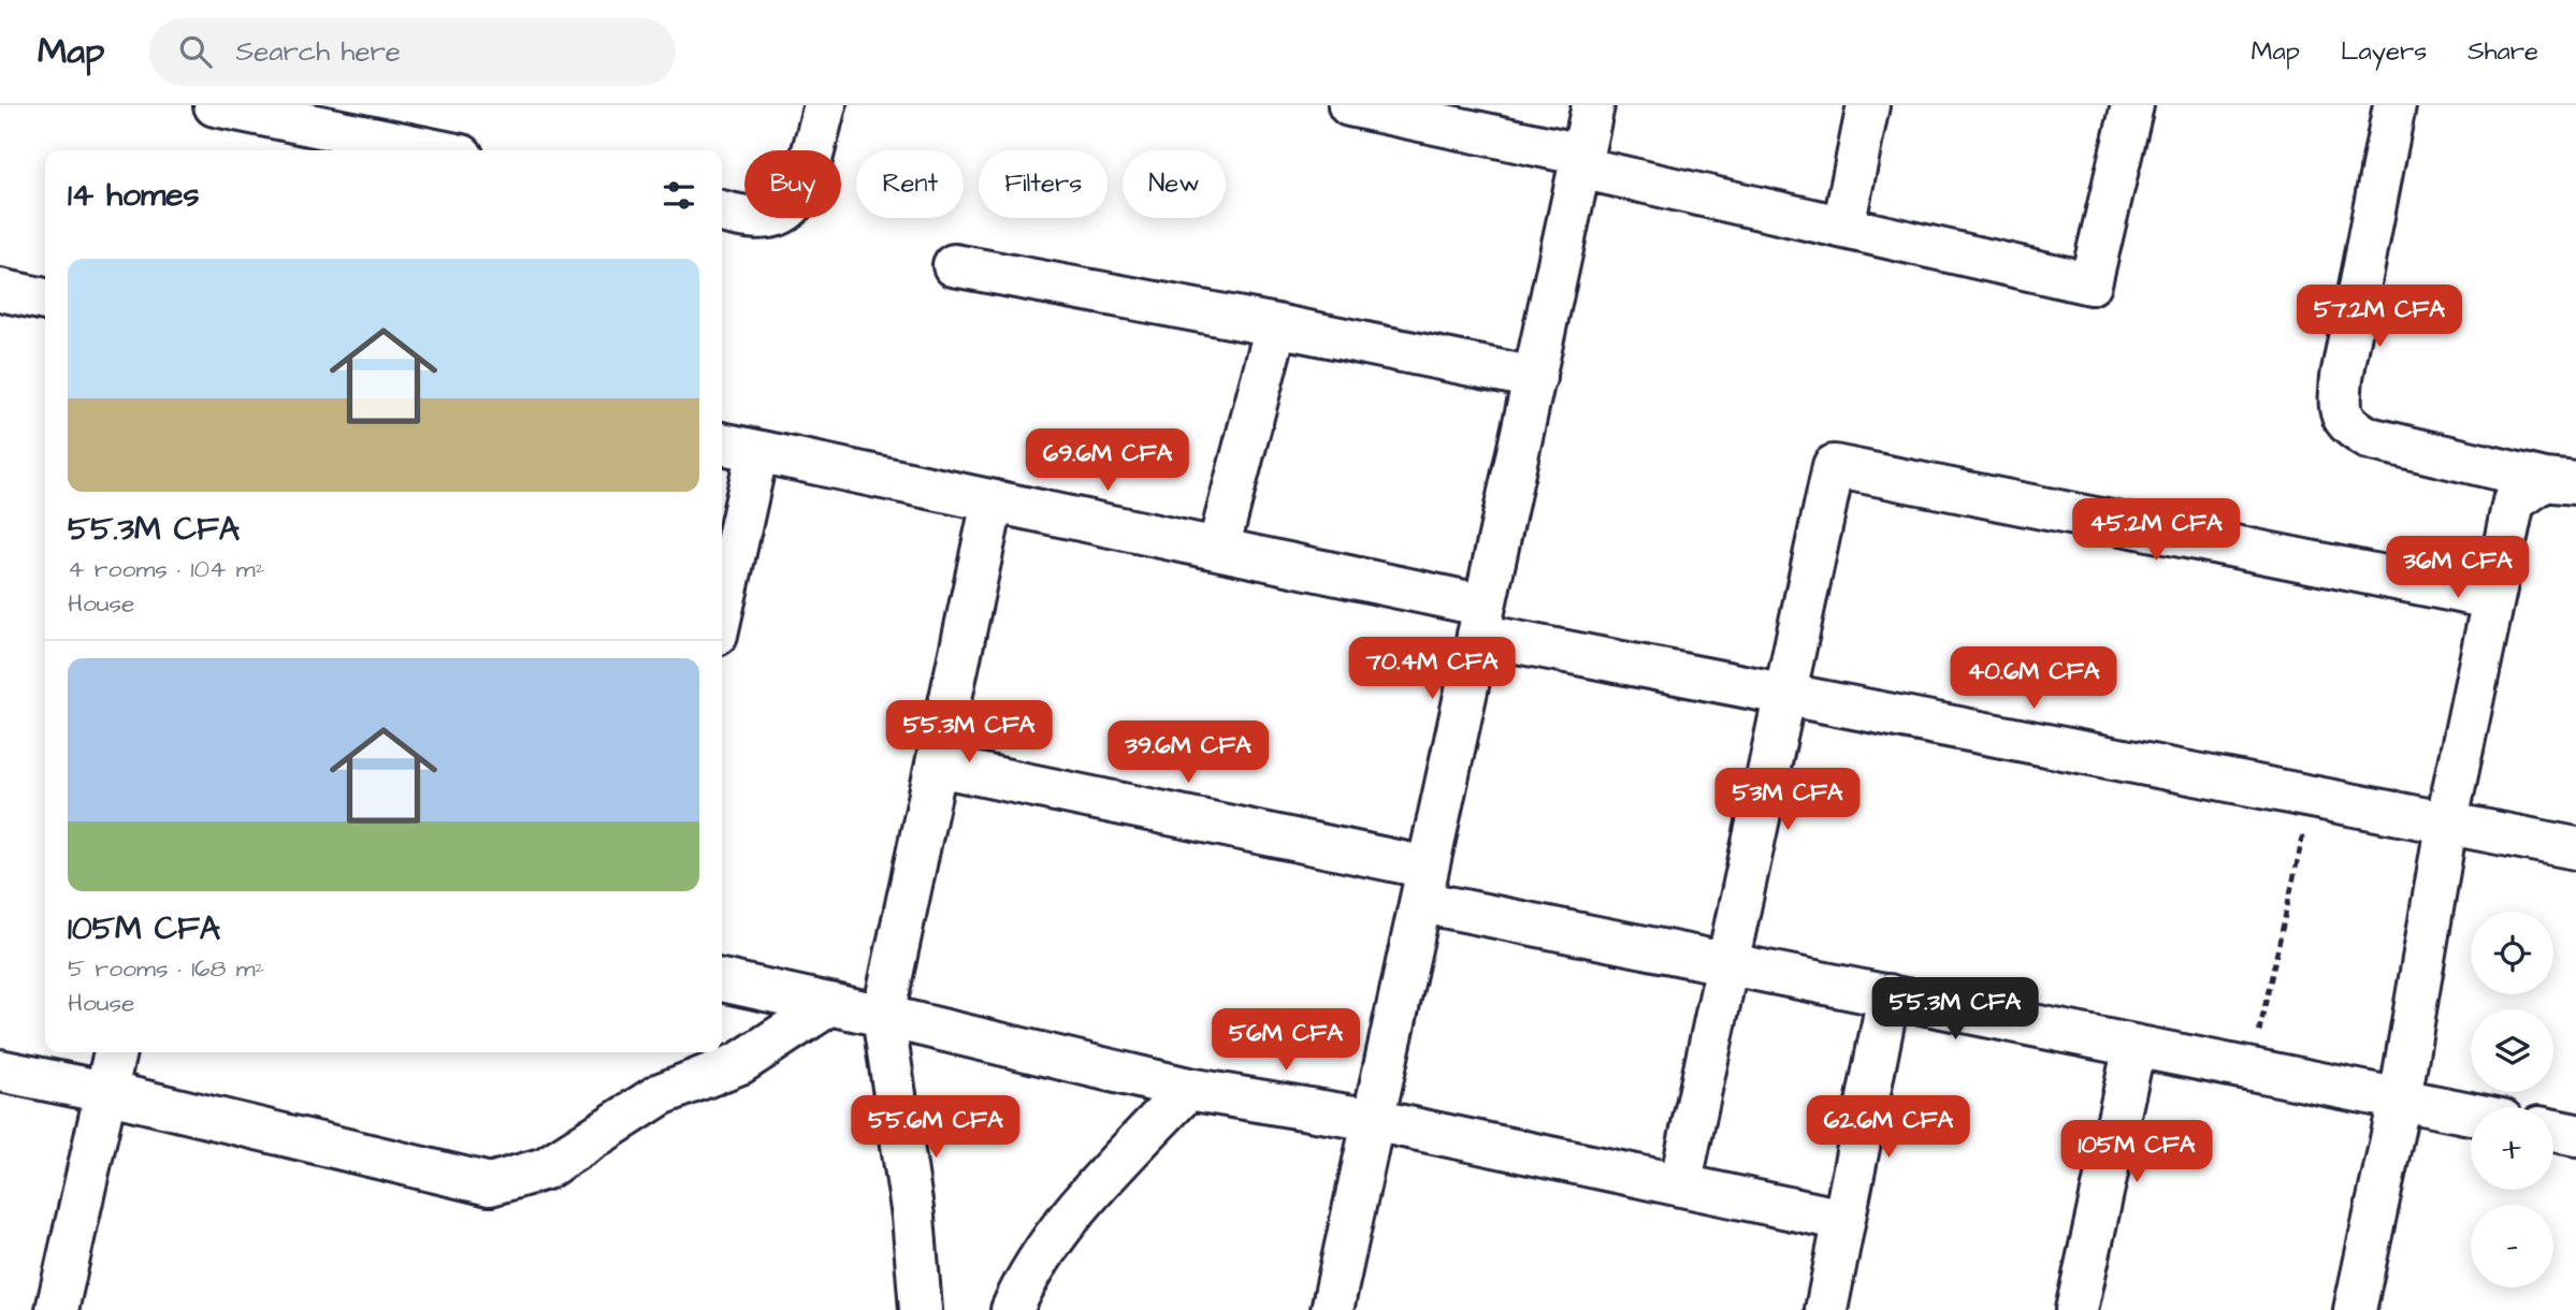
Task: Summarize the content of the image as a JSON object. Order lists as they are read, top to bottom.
{
  "page": {
    "header": "Map",
    "search": "Search here",
    "nav": ["Map", "Layers", "Share"],
    "chip": [
      "Buy",
      "Rent",
      "Filters",
      "New"
    ],
    "heading": "14 homes",
    "list": [
      {
        "name": "55.3M CFA",
        "note": "4 rooms · 104 m² · House"
      },
      {
        "name": "105M CFA",
        "note": "5 rooms · 168 m² · House"
      }
    ],
    "price": [
      "57.2M CFA",
      "69.6M CFA",
      "45.2M CFA",
      "36M CFA",
      "70.4M CFA",
      "40.6M CFA",
      "55.3M CFA",
      "39.6M CFA",
      "53M CFA",
      "55.3M CFA",
      "56M CFA",
      "55.6M CFA",
      "62.6M CFA",
      "105M CFA"
    ],
    "map_buttons": ["+", "−"]
  }
}
